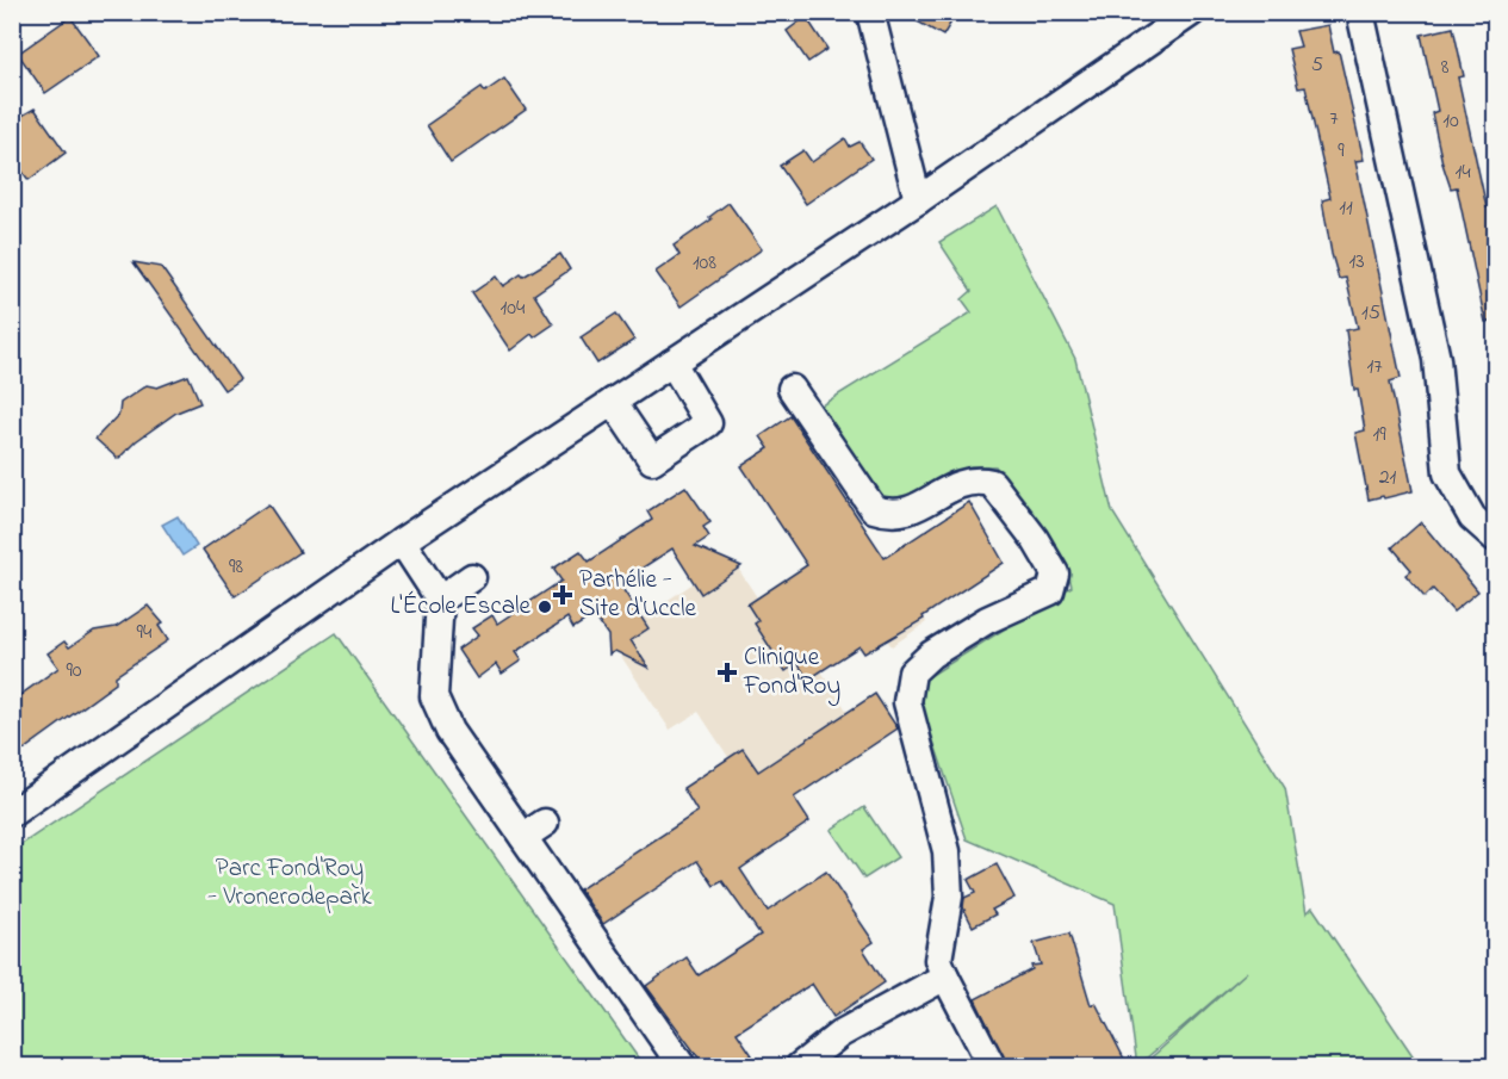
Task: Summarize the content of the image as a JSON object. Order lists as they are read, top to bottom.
{
  "parks": ["Parc Fond'Roy - Vronerodepark"],
  "places": {
    "health": ["Parhélie - Site d'Uccle", "Clinique Fond'Roy"],
    "other": ["L'École Escale"]
  },
  "house_numbers": [
    "5",
    "8",
    "7",
    "10",
    "9",
    "14",
    "11",
    "13",
    "108",
    "104",
    "15",
    "17",
    "19",
    "21",
    "98",
    "94",
    "90"
  ]
}
